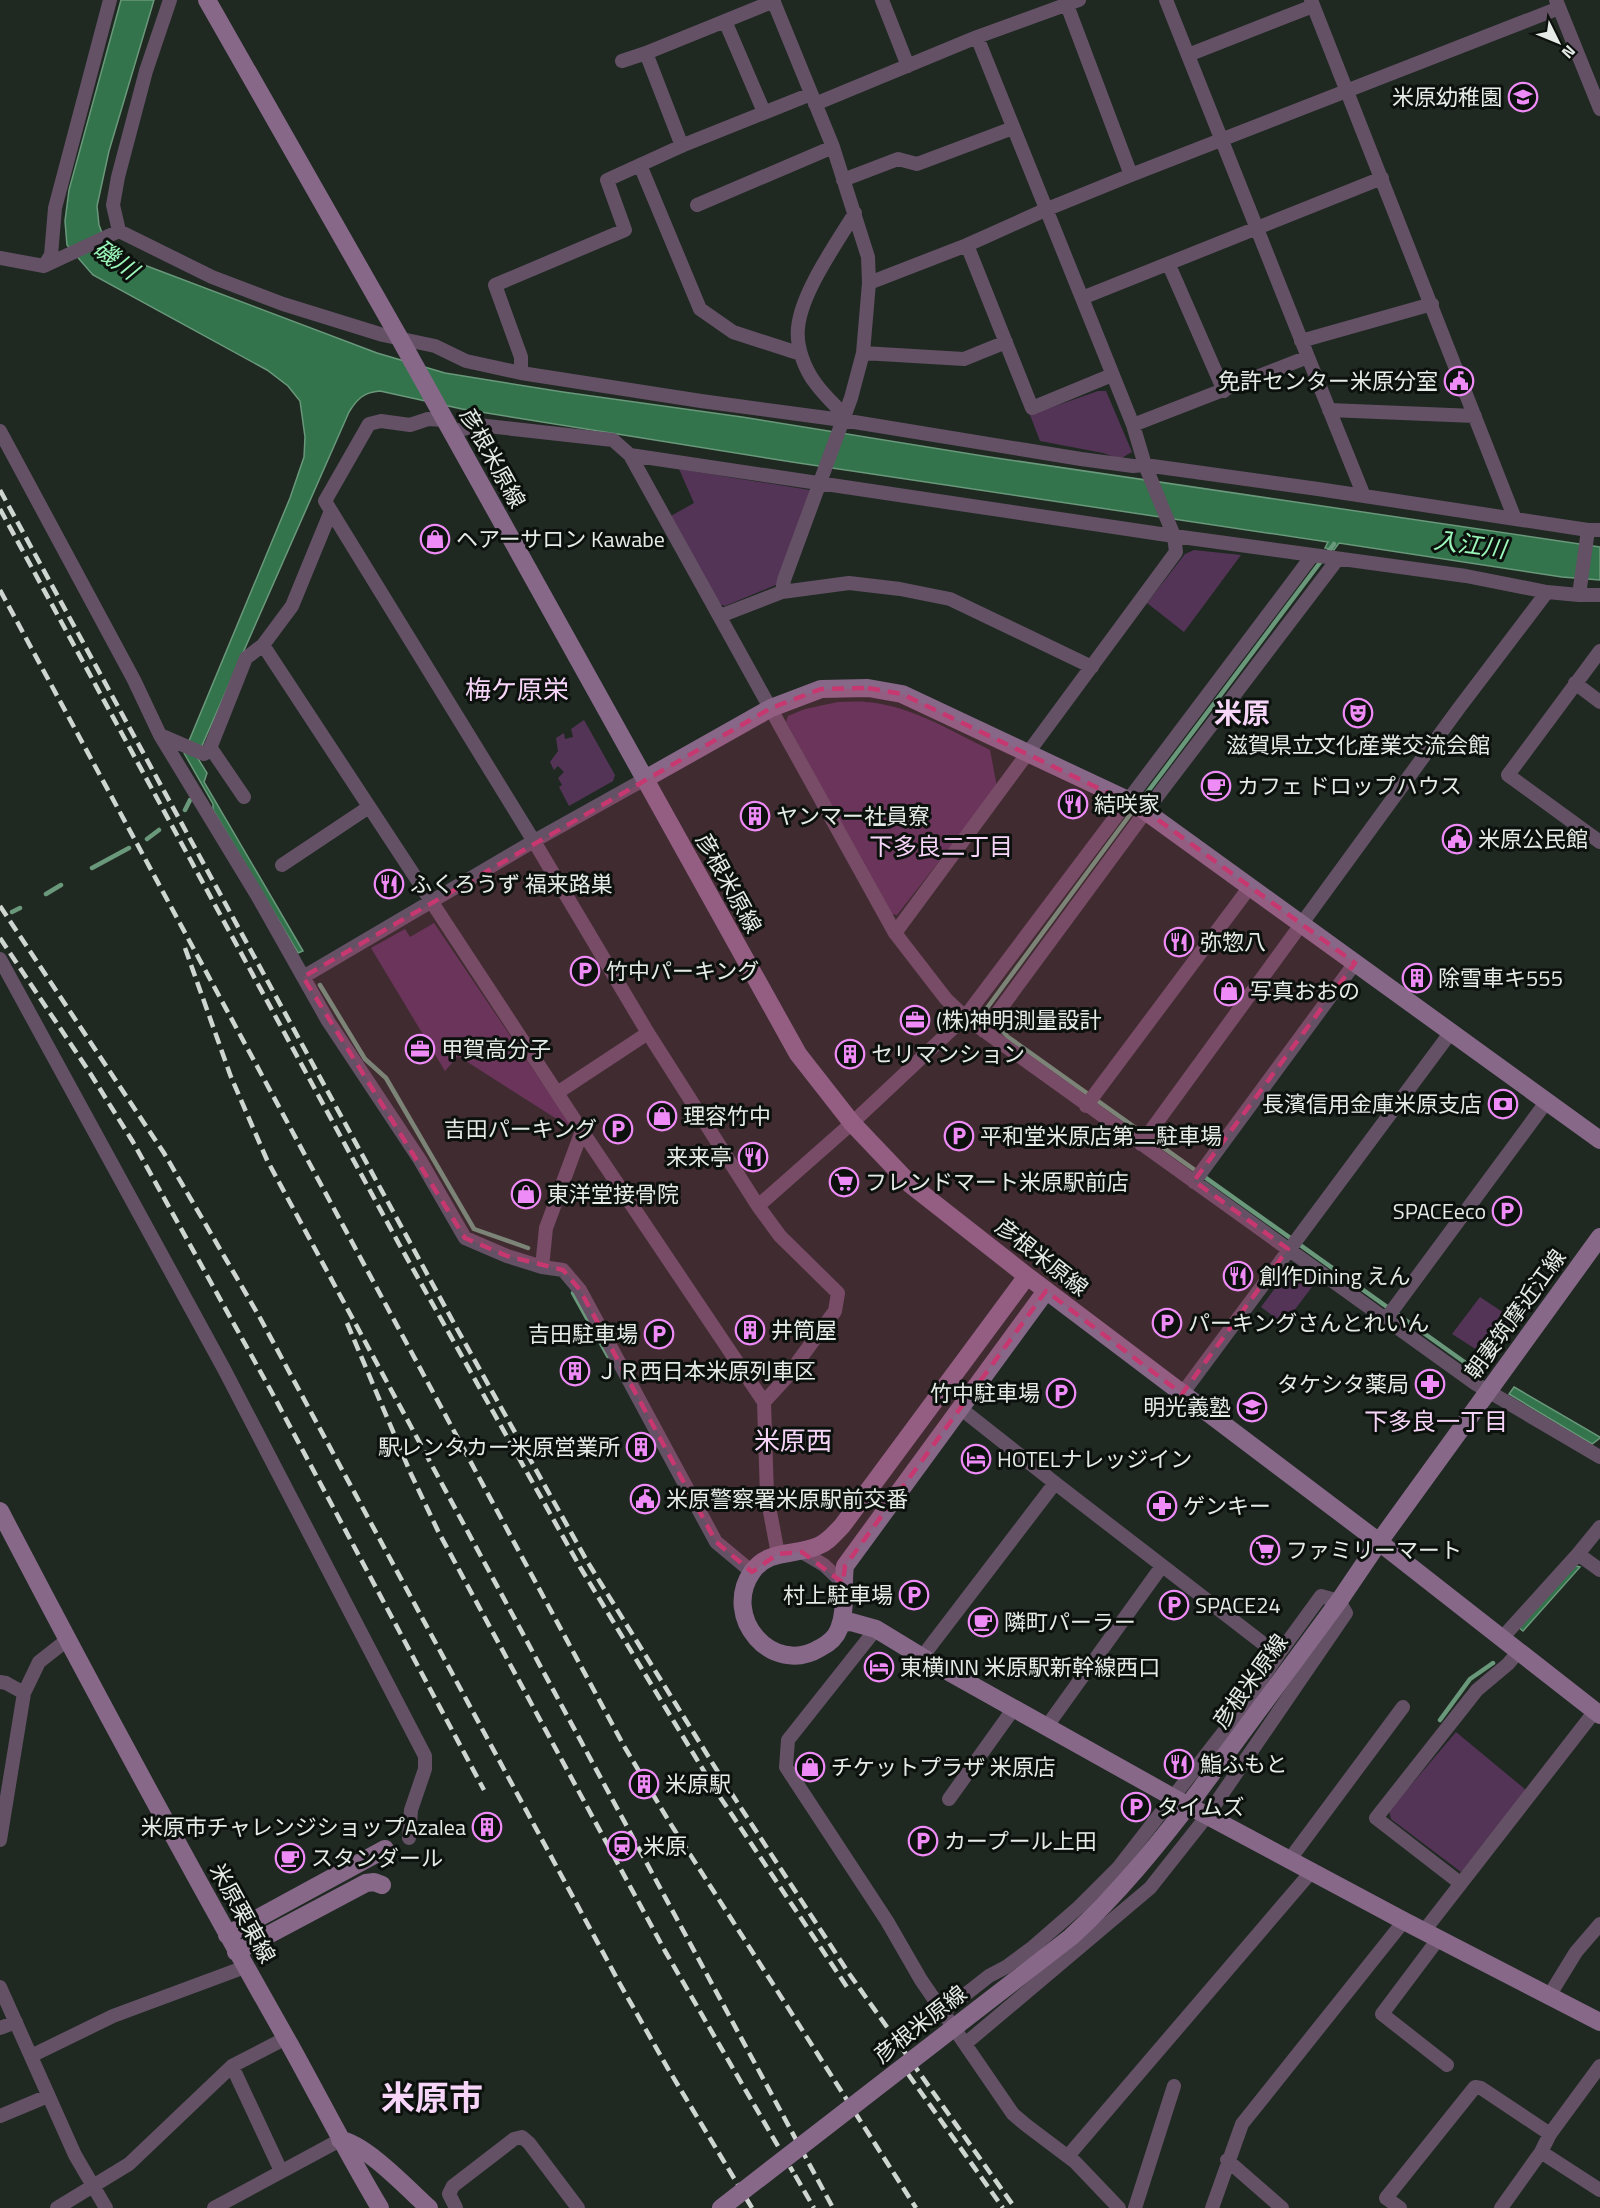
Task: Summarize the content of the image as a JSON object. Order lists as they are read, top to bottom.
{
  "streets": {
    "main road": ["彦根米原線", "朝妻筑摩近江線", "米原栗東線"]
  },
  "crossings": [
    ["彦根米原線", "朝妻筑摩近江線"]
  ],
  "districts": [
    "梅ケ原栄",
    "米原",
    "下多良二丁目",
    "下多良一丁目",
    "米原西",
    "米原市"
  ],
  "water": ["磯川", "入江川"],
  "places": {
    "school or university": ["米原幼稚園", "明光義塾"],
    "public building": ["免許センター米原分室", "米原公民館", "米原警察署米原駅前交番"],
    "shop": [
      "ヘアーサロン Kawabe",
      "写真おおの",
      "理容竹中",
      "東洋堂接骨院",
      "チケットプラザ 米原店"
    ],
    "theatre": ["滋賀県立文化産業交流会館"],
    "cafe": ["カフェ ドロップハウス", "隣町パーラー", "スタンダール"],
    "restaurant": [
      "結咲家",
      "ふくろうず 福来路巣",
      "弥惣八",
      "来来亭",
      "創作Dining えん",
      "鮨ふもと"
    ],
    "building": [
      "ヤンマー社員寮",
      "除雪車キ555",
      "セリマンション",
      "井筒屋",
      "ＪＲ西日本米原列車区",
      "駅レンタカー米原営業所",
      "米原駅",
      "米原市チャレンジショップAzalea"
    ],
    "parking": [
      "竹中パーキング",
      "吉田パーキング",
      "平和堂米原店第二駐車場",
      "SPACEeco",
      "パーキングさんとれいん",
      "吉田駐車場",
      "竹中駐車場",
      "村上駐車場",
      "SPACE24",
      "タイムズ",
      "カープール上田"
    ],
    "office": ["(株)神明測量設計", "甲賀高分子"],
    "bank": ["長濱信用金庫米原支店"],
    "supermarket": ["フレンドマート米原駅前店", "ファミリーマート"],
    "pharmacy": ["タケシタ薬局", "ゲンキー"],
    "hotel": ["HOTELナレッジイン", "東横INN 米原駅新幹線西口"],
    "station": ["米原"]
  },
  "north": "bottom right"
}
